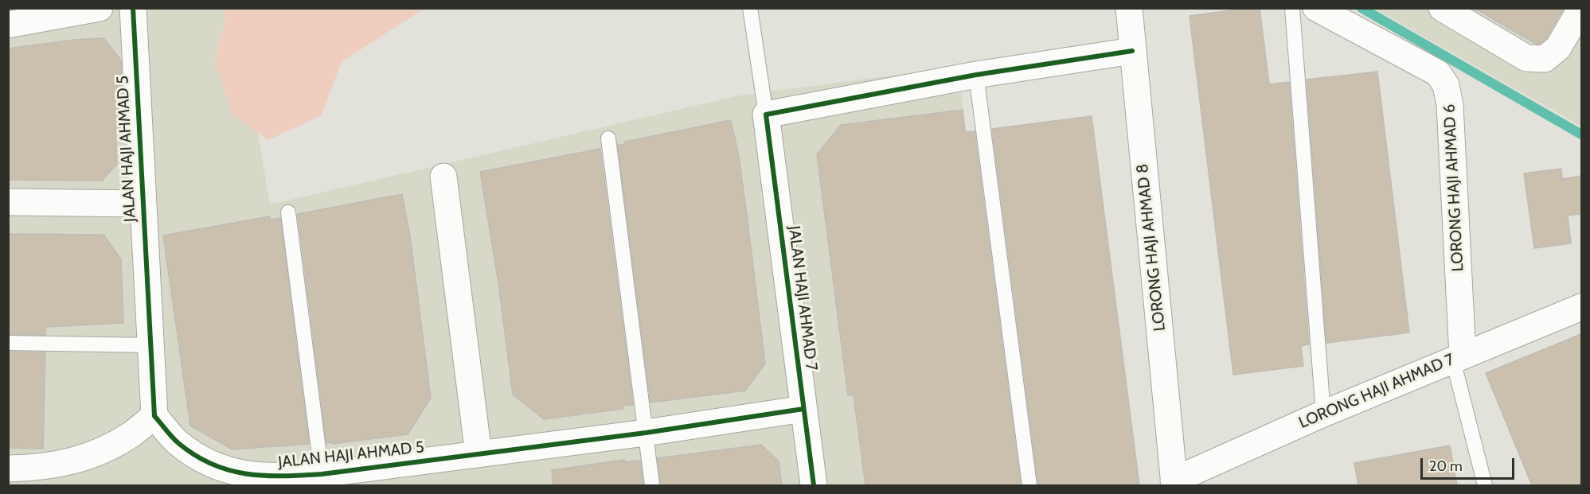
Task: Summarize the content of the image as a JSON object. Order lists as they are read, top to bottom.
{
  "streets": {
    "street": [
      "JALAN HAJI AHMAD 5",
      "LORONG HAJI AHMAD 6",
      "LORONG HAJI AHMAD 8",
      "JALAN HAJI AHMAD 7",
      "LORONG HAJI AHMAD 7"
    ]
  },
  "crossings": [
    ["JALAN HAJI AHMAD 5", "JALAN HAJI AHMAD 7"],
    ["LORONG HAJI AHMAD 6", "LORONG HAJI AHMAD 7"],
    ["LORONG HAJI AHMAD 8", "LORONG HAJI AHMAD 7"]
  ],
  "scale_bar": "20 m"
}
